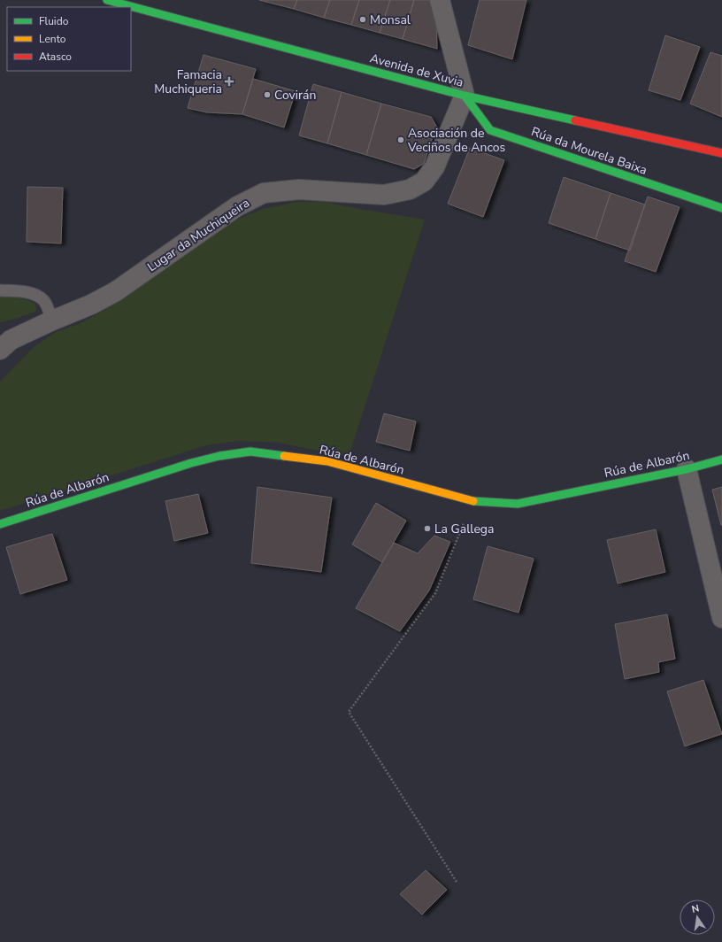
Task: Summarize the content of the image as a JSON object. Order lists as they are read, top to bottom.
{
  "streets": {
    "street": [
      "Avenida de Xuvia",
      "Rúa da Mourela Baixa",
      "Lugar da Muchiqueira",
      "Rúa de Albarón"
    ]
  },
  "crossings": [
    ["Avenida de Xuvia", "Rúa da Mourela Baixa"],
    ["Avenida de Xuvia", "Lugar da Muchiqueira"],
    ["Rúa da Mourela Baixa", "Lugar da Muchiqueira"]
  ],
  "places": {
    "other": [
      "Monsal",
      "Covirán",
      "Asociación de Veciños de Ancos",
      "La Gallega"
    ],
    "health": ["Famacia Muchiqueria"]
  },
  "legend": ["Fluido", "Lento", "Atasco"],
  "north": "top"
}
